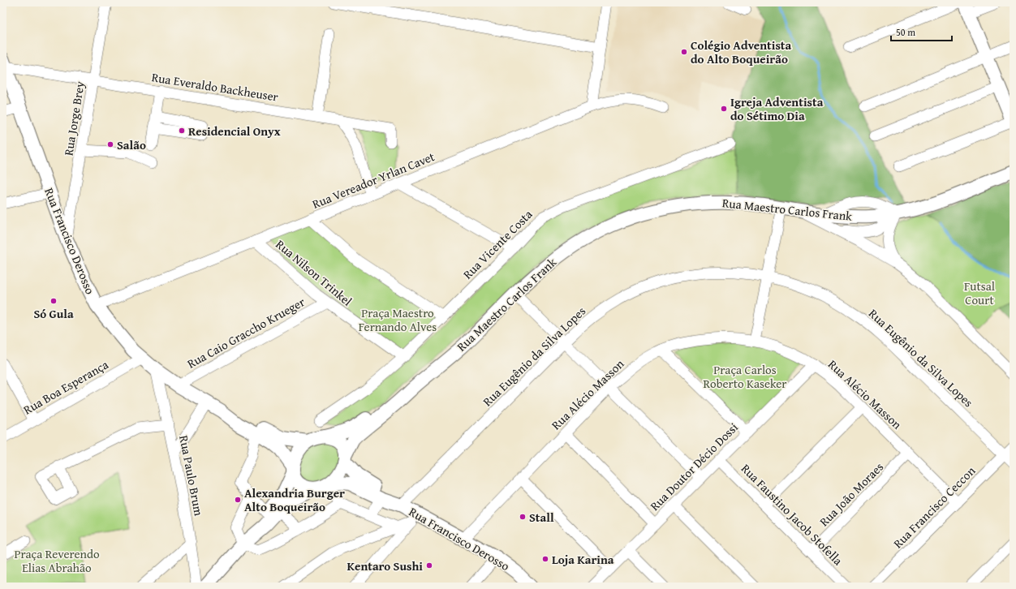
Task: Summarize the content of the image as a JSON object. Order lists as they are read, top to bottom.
{
  "streets": {
    "main road": ["Rua Maestro Carlos Frank", "Rua Francisco Derosso"],
    "street": [
      "Rua Everaldo Backheuser",
      "Rua Jorge Brey",
      "Rua Vereador Yrlan Cavet",
      "Rua Vicente Costa",
      "Rua Nilson Trinkel",
      "Rua Caio Graccho Krueger",
      "Rua Eugênio da Silva Lopes",
      "Rua Boa Esperança",
      "Rua Alécio Masson",
      "Rua Doutor Décio Dossi",
      "Rua Paulo Brum",
      "Rua João Moraes",
      "Rua Francisco Ceccon",
      "Rua Faustino Jacob Stofella"
    ]
  },
  "crossings": [
    ["Rua Everaldo Backheuser", "Rua Jorge Brey"],
    ["Rua Everaldo Backheuser", "Rua Francisco Derosso"],
    ["Rua Jorge Brey", "Rua Francisco Derosso"],
    ["Rua Vereador Yrlan Cavet", "Rua Francisco Derosso"],
    ["Rua Vereador Yrlan Cavet", "Rua Nilson Trinkel"],
    ["Rua Maestro Carlos Frank", "Rua Francisco Derosso"],
    ["Rua Francisco Derosso", "Rua Caio Graccho Krueger"],
    ["Rua Francisco Derosso", "Rua Eugênio da Silva Lopes"],
    ["Rua Francisco Derosso", "Rua Boa Esperança"],
    ["Rua Francisco Derosso", "Rua Alécio Masson"],
    ["Rua Francisco Derosso", "Rua Paulo Brum"],
    ["Rua Vicente Costa", "Rua Nilson Trinkel"],
    ["Rua Nilson Trinkel", "Rua Caio Graccho Krueger"],
    ["Rua Eugênio da Silva Lopes", "Rua Francisco Ceccon"],
    ["Rua Alécio Masson", "Rua Doutor Décio Dossi"],
    ["Rua Alécio Masson", "Rua João Moraes"],
    ["Rua Alécio Masson", "Rua Francisco Ceccon"],
    ["Rua Doutor Décio Dossi", "Rua Faustino Jacob Stofella"],
    ["Rua João Moraes", "Rua Faustino Jacob Stofella"]
  ],
  "parks": [
    "Futsal Court",
    "Praça Maestro Fernando Alves",
    "Praça Carlos Roberto Kaseker",
    "Praça Reverendo Elias Abrahão"
  ],
  "places": [
    "Colégio Adventista do Alto Boqueirão",
    "Igreja Adventista do Sétimo Dia",
    "Residencial Onyx",
    "Salão",
    "Só Gula",
    "Alexandria Burger Alto Boqueirão",
    "Stall",
    "Loja Karina",
    "Kentaro Sushi"
  ],
  "scale_bar": "50 m"
}
